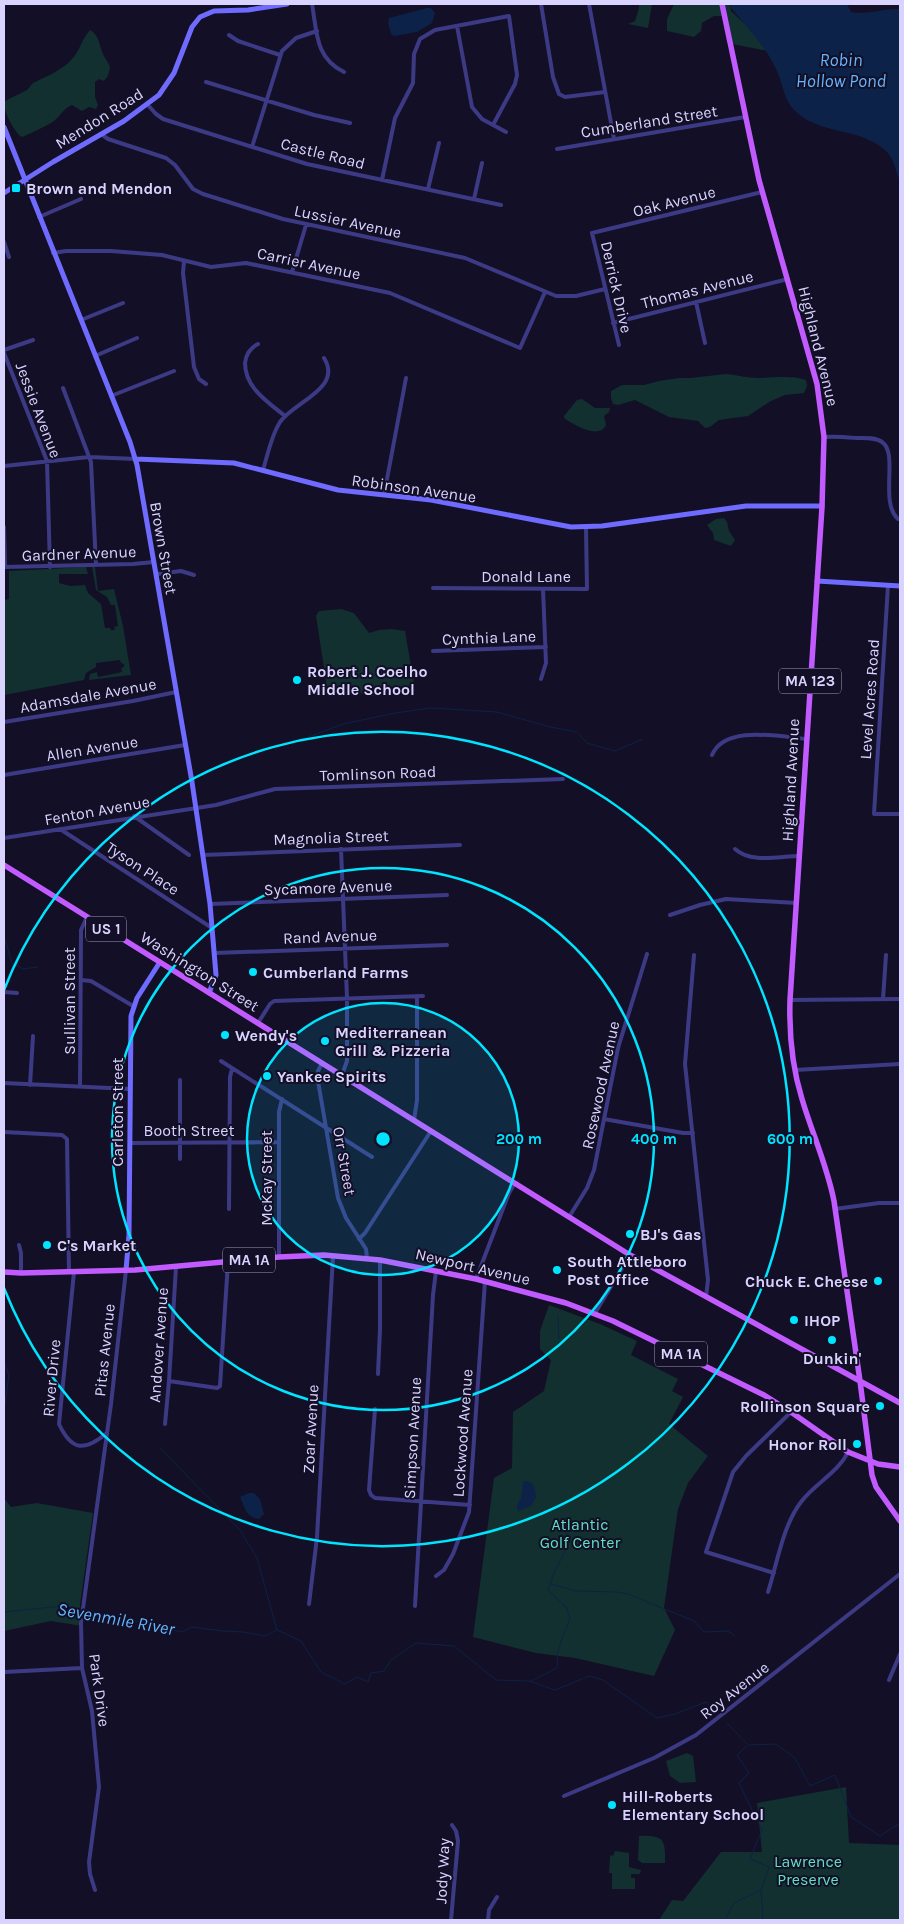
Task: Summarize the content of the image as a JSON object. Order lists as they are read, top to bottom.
{
  "streets": {
    "main road": [
      "Highland Avenue",
      "MA 123",
      "US 1",
      "Washington Street",
      "MA 1A",
      "Newport Avenue"
    ],
    "street": [
      "Mendon Road",
      "Cumberland Street",
      "Castle Road",
      "Oak Avenue",
      "Lussier Avenue",
      "Carrier Avenue",
      "Derrick Drive",
      "Thomas Avenue",
      "Jessie Avenue",
      "Robinson Avenue",
      "Brown Street",
      "Gardner Avenue",
      "Donald Lane",
      "Cynthia Lane",
      "Adamsdale Avenue",
      "Level Acres Road",
      "Allen Avenue",
      "Tomlinson Road",
      "Fenton Avenue",
      "Magnolia Street",
      "Tyson Place",
      "Sycamore Avenue",
      "Rand Avenue",
      "Sullivan Street",
      "Rosewood Avenue",
      "Carleton Street",
      "Booth Street",
      "Orr Street",
      "McKay Street",
      "Andover Avenue",
      "Pitas Avenue",
      "River Drive",
      "Zoar Avenue",
      "Lockwood Avenue",
      "Simpson Avenue",
      "Park Drive",
      "Roy Avenue",
      "Jody Way"
    ]
  },
  "crossings": [
    ["Mendon Road", "Castle Road"],
    ["Mendon Road", "Lussier Avenue"],
    ["Mendon Road", "Brown Street"],
    ["Cumberland Street", "Highland Avenue"],
    ["Oak Avenue", "Derrick Drive"],
    ["Oak Avenue", "Highland Avenue"],
    ["Lussier Avenue", "Carrier Avenue"],
    ["Lussier Avenue", "Derrick Drive"],
    ["Carrier Avenue", "Brown Street"],
    ["Derrick Drive", "Thomas Avenue"],
    ["Thomas Avenue", "Highland Avenue"],
    ["Highland Avenue", "Robinson Avenue"],
    ["Highland Avenue", "MA 123"],
    ["Highland Avenue", "Washington Street"],
    ["Highland Avenue", "MA 1A"],
    ["Highland Avenue", "Newport Avenue"],
    ["Jessie Avenue", "Robinson Avenue"],
    ["Jessie Avenue", "Gardner Avenue"],
    ["Robinson Avenue", "Brown Street"],
    ["Robinson Avenue", "Donald Lane"],
    ["Brown Street", "Gardner Avenue"],
    ["Brown Street", "Adamsdale Avenue"],
    ["Brown Street", "Allen Avenue"],
    ["Brown Street", "Tomlinson Road"],
    ["Brown Street", "Fenton Avenue"],
    ["Brown Street", "Magnolia Street"],
    ["Brown Street", "Tyson Place"],
    ["Brown Street", "Sycamore Avenue"],
    ["Brown Street", "Rand Avenue"],
    ["Brown Street", "Washington Street"],
    ["MA 123", "MA 1A"],
    ["MA 123", "Newport Avenue"],
    ["Tomlinson Road", "Fenton Avenue"],
    ["Fenton Avenue", "Tyson Place"],
    ["Washington Street", "Sullivan Street"],
    ["Washington Street", "Rosewood Avenue"],
    ["Washington Street", "Carleton Street"],
    ["Washington Street", "Orr Street"],
    ["Carleton Street", "Booth Street"],
    ["Carleton Street", "Newport Avenue"],
    ["Carleton Street", "Pitas Avenue"],
    ["Booth Street", "McKay Street"],
    ["Orr Street", "Newport Avenue"],
    ["McKay Street", "Newport Avenue"],
    ["MA 1A", "Newport Avenue"],
    ["Newport Avenue", "Andover Avenue"],
    ["Newport Avenue", "Pitas Avenue"],
    ["Newport Avenue", "River Drive"],
    ["Newport Avenue", "Zoar Avenue"],
    ["Newport Avenue", "Lockwood Avenue"],
    ["Newport Avenue", "Simpson Avenue"],
    ["Pitas Avenue", "River Drive"],
    ["Pitas Avenue", "Park Drive"],
    ["River Drive", "Park Drive"]
  ],
  "water": ["Robin Hollow Pond", "Sevenmile River"],
  "parks": ["Atlantic Golf Center", "Lawrence Preserve"],
  "places": {
    "transit": ["Brown and Mendon"],
    "other": [
      "Robert J. Coelho Middle School",
      "Cumberland Farms",
      "Wendy's",
      "Mediterranean Grill & Pizzeria",
      "Yankee Spirits",
      "BJ's Gas",
      "C's Market",
      "South Attleboro Post Office",
      "Chuck E. Cheese",
      "IHOP",
      "Dunkin'",
      "Rollinson Square",
      "Honor Roll",
      "Hill-Roberts Elementary School"
    ]
  },
  "rings": ["200 m", "400 m", "600 m"]
}
